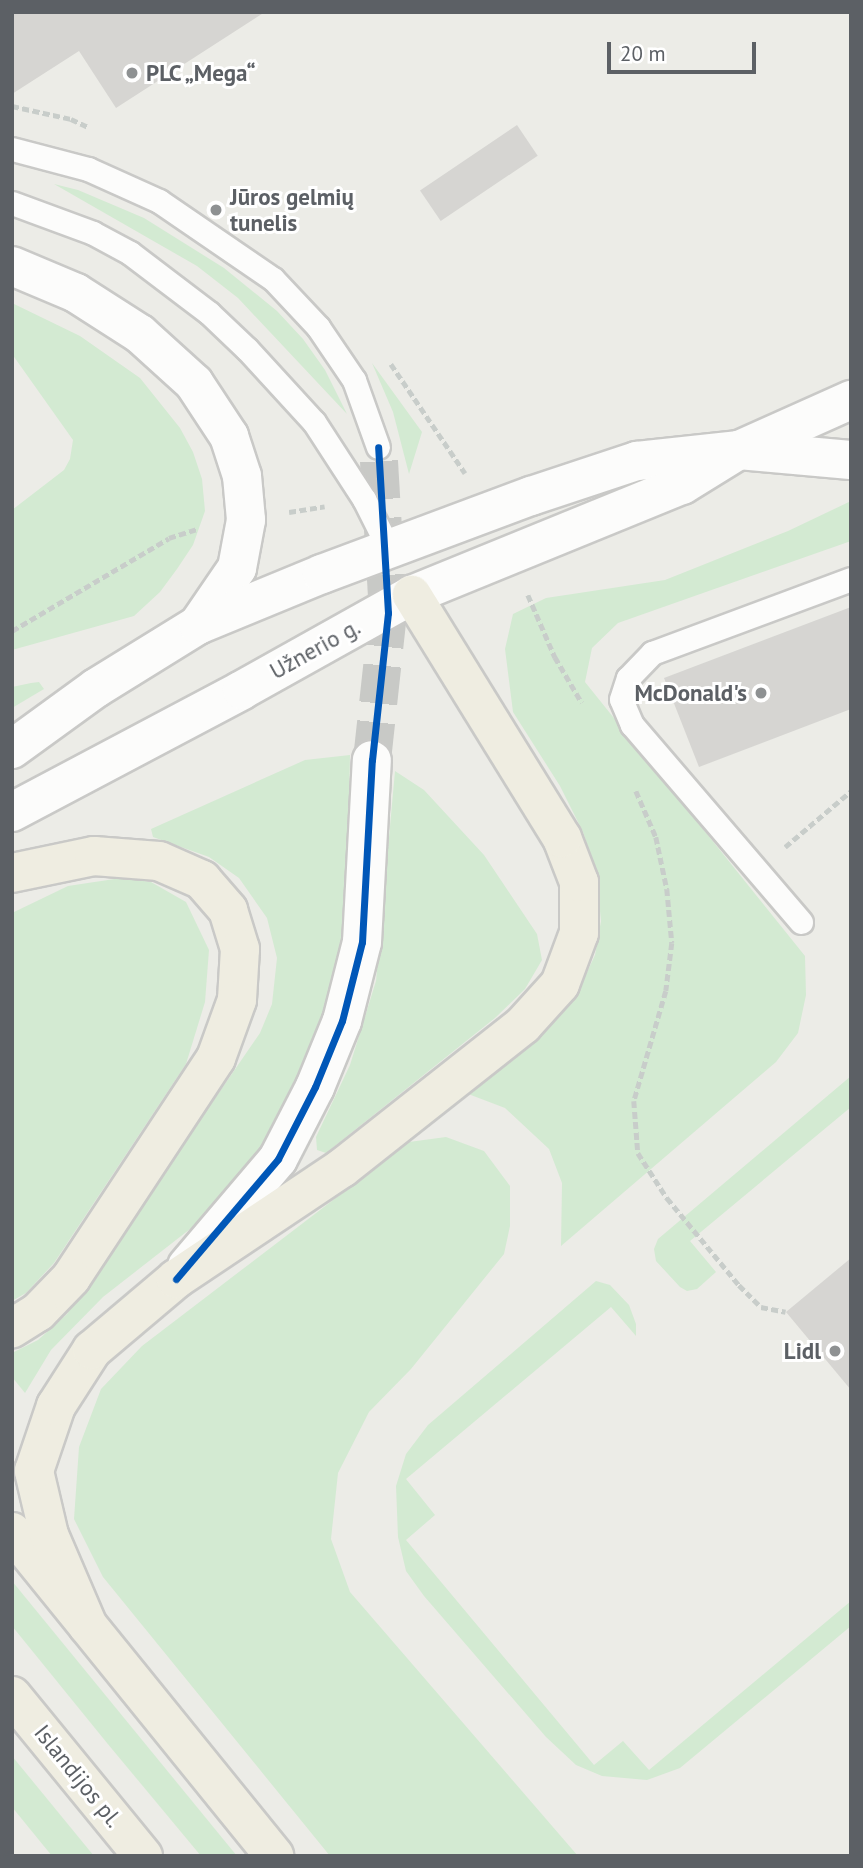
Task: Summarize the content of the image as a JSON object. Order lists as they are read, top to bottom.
{
  "streets": {
    "highway": ["Islandijos pl."],
    "main road": ["Užnerio g."]
  },
  "places": [
    "PLC „Mega“",
    "Jūros gelmių tunelis",
    "McDonald's",
    "Lidl"
  ],
  "scale_bar": "20 m"
}
